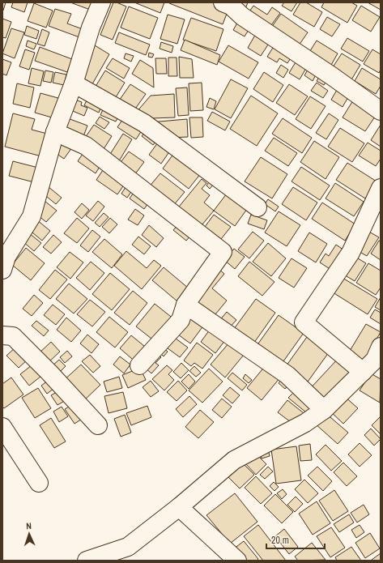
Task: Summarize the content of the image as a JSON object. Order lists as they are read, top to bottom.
{
  "scale_bar": "20 m",
  "north": "top"
}
